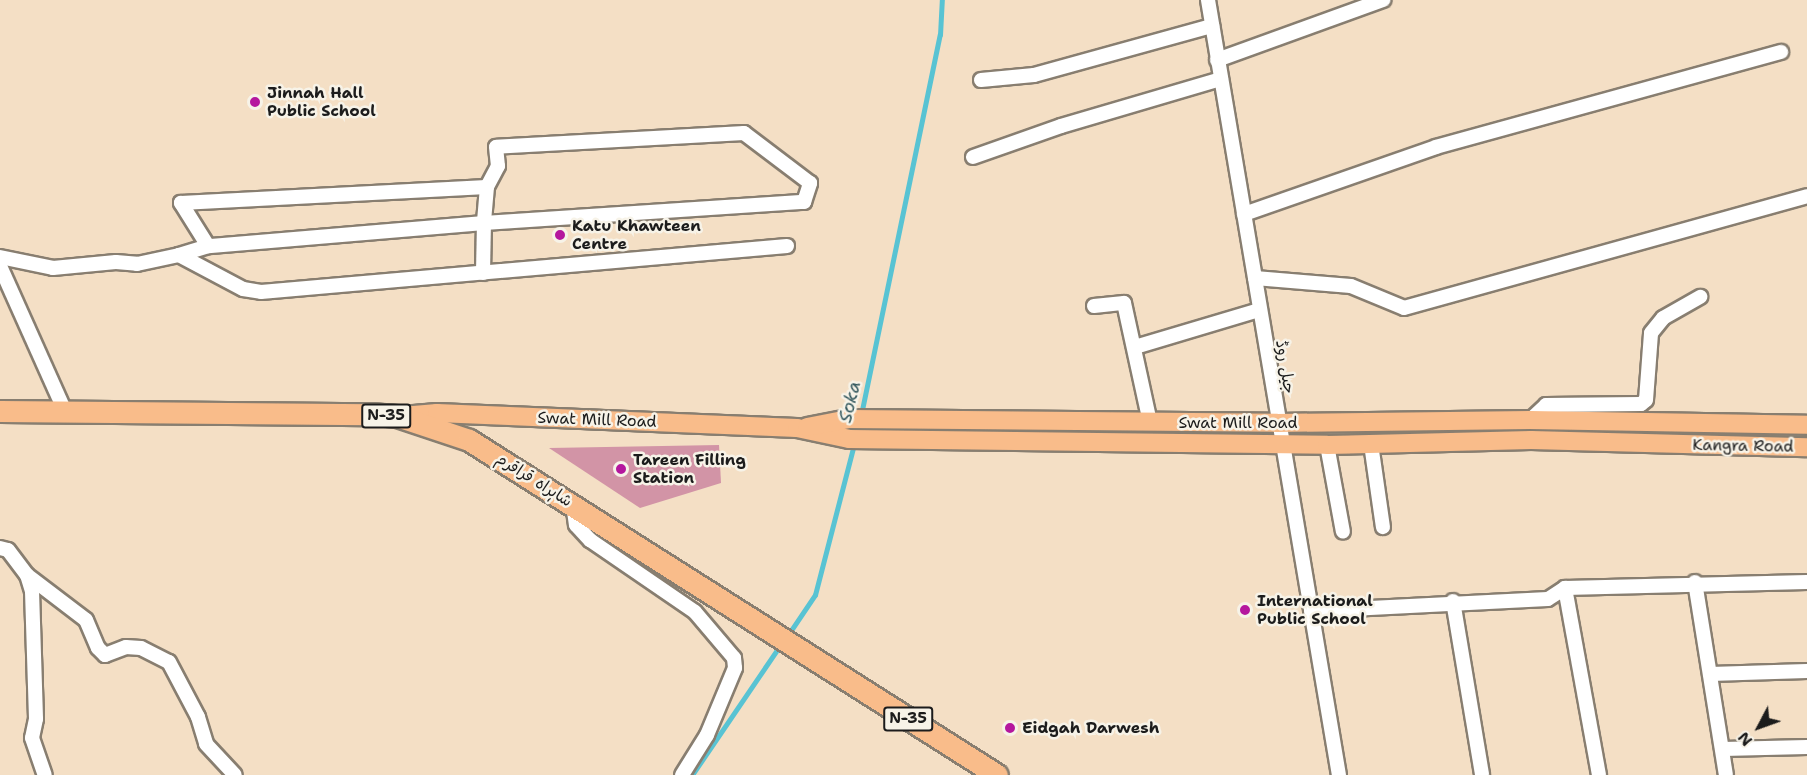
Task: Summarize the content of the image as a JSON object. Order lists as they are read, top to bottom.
{
  "streets": {
    "highway": ["N-35", "شاہراہ قراقرم"],
    "main road": ["Swat Mill Road", "Kangra Road"],
    "street": ["جیل روڈ"]
  },
  "crossings": [
    ["جیل روڈ", "Swat Mill Road"],
    ["Swat Mill Road", "Kangra Road"],
    ["Swat Mill Road", "شاہراہ قراقرم"]
  ],
  "water": ["Soka"],
  "places": [
    "Jinnah Hall Public School",
    "Katu Khawteen Centre",
    "Tareen Filling Station",
    "International Public School",
    "Eidgah Darwesh"
  ],
  "north": "bottom left"
}
